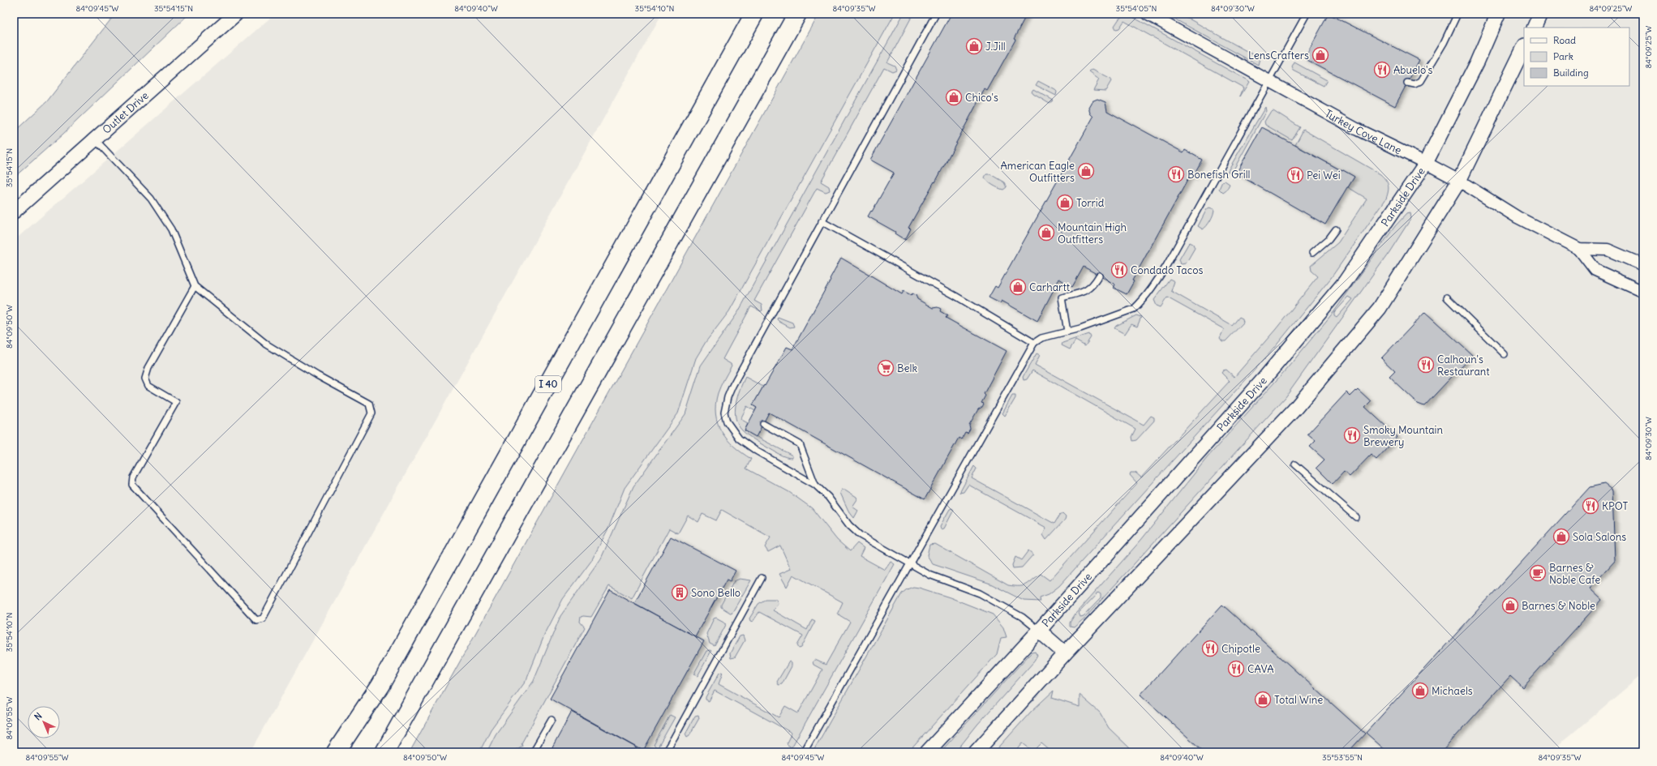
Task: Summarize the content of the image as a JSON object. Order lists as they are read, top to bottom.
{
  "streets": {
    "highway": ["I 40"],
    "street": ["Outlet Drive", "Turkey Cove Lane", "Parkside Drive"]
  },
  "crossings": [
    ["Turkey Cove Lane", "Parkside Drive"]
  ],
  "places": {
    "shop": [
      "J.Jill",
      "LensCrafters",
      "Chico's",
      "American Eagle Outfitters",
      "Torrid",
      "Mountain High Outfitters",
      "Carhartt",
      "Sola Salons",
      "Barnes & Noble",
      "Michaels",
      "Total Wine"
    ],
    "restaurant": [
      "Abuelo's",
      "Bonefish Grill",
      "Pei Wei",
      "Condado Tacos",
      "Calhoun's Restaurant",
      "Smoky Mountain Brewery",
      "KPOT",
      "Chipotle",
      "CAVA"
    ],
    "supermarket": ["Belk"],
    "cafe": ["Barnes & Noble Cafe"],
    "building": ["Sono Bello"]
  },
  "legend": ["Road", "Park", "Building"],
  "north": "top left",
  "coordinates": [
    "84°09'45\"W",
    "35°54'15\"N",
    "84°09'40\"W",
    "35°54'10\"N",
    "84°09'35\"W",
    "35°54'05\"N",
    "84°09'30\"W",
    "84°09'25\"W",
    "84°09'50\"W",
    "84°09'55\"W",
    "35°53'55\"N"
  ]
}
